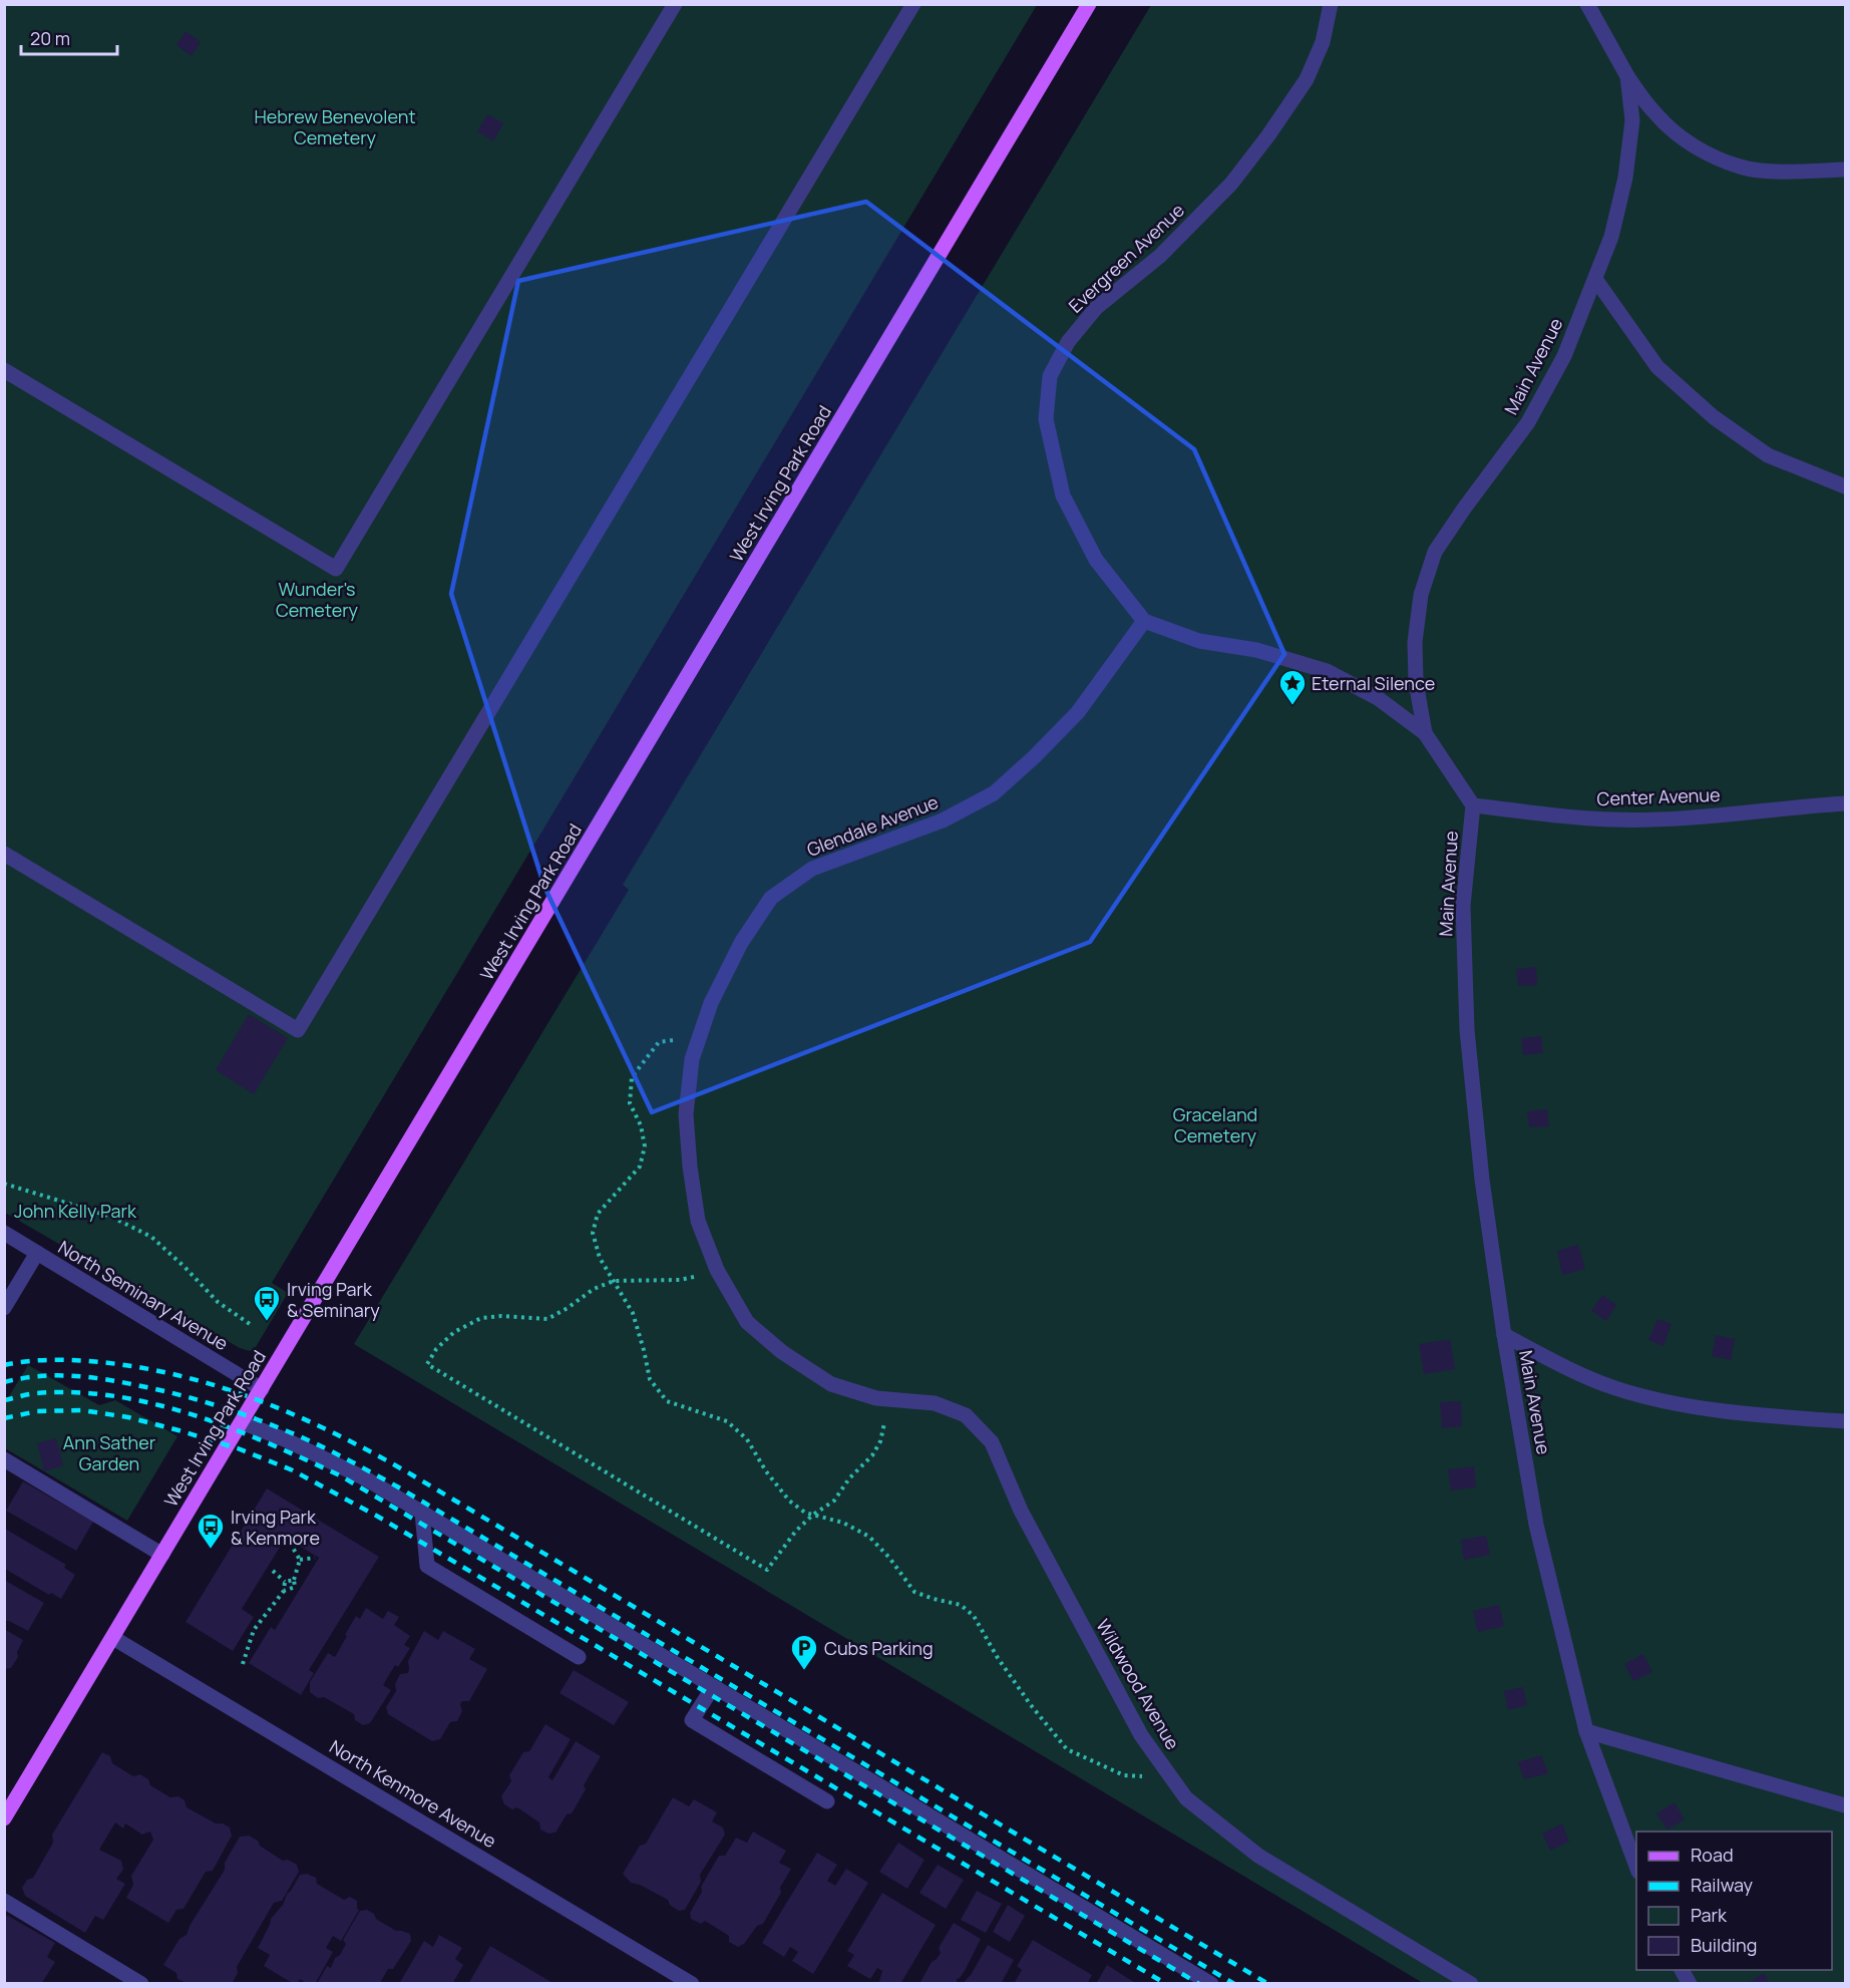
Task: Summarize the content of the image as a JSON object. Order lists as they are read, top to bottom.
{
  "streets": {
    "main road": ["West Irving Park Road"],
    "street": [
      "Evergreen Avenue",
      "Main Avenue",
      "Center Avenue",
      "Glendale Avenue",
      "North Seminary Avenue",
      "Wildwood Avenue",
      "North Kenmore Avenue"
    ]
  },
  "crossings": [
    ["Evergreen Avenue", "Glendale Avenue"],
    ["Main Avenue", "Center Avenue"],
    ["West Irving Park Road", "North Seminary Avenue"],
    ["West Irving Park Road", "North Kenmore Avenue"],
    ["Glendale Avenue", "Wildwood Avenue"]
  ],
  "parks": [
    "Hebrew Benevolent Cemetery",
    "Wunder's Cemetery",
    "Graceland Cemetery",
    "John Kelly Park",
    "Ann Sather Garden"
  ],
  "places": {
    "place": ["Eternal Silence"],
    "bus stop": ["Irving Park & Seminary", "Irving Park & Kenmore"],
    "parking": ["Cubs Parking"]
  },
  "legend": [
    "Road",
    "Railway",
    "Park",
    "Building"
  ],
  "scale_bar": "20 m"
}
